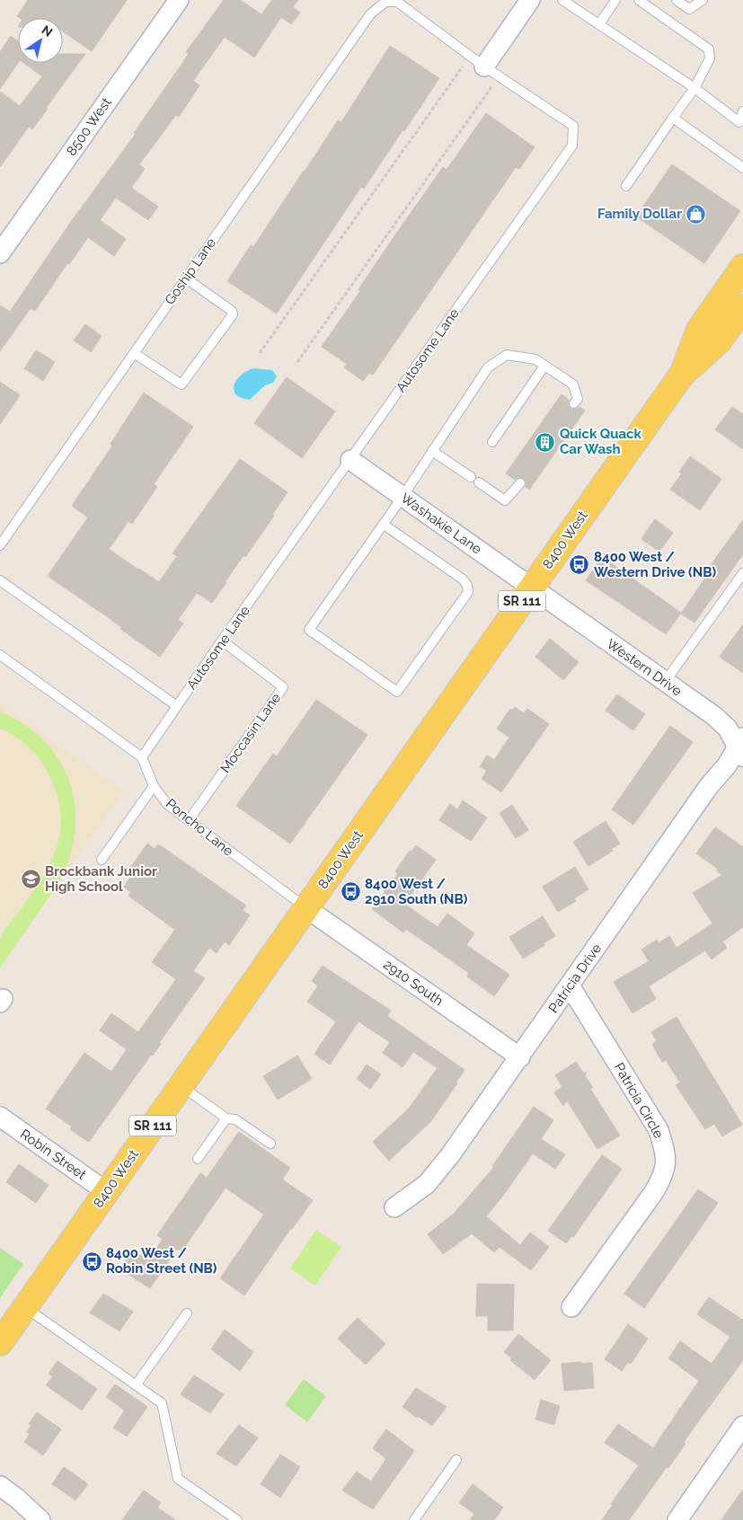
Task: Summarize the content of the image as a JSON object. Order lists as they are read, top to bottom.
{
  "streets": {
    "main road": ["8400 West", "SR 111"],
    "street": [
      "8500 West",
      "Washakie Lane",
      "Western Drive",
      "Patricia Drive",
      "2910 South",
      "Patricia Circle",
      "Robin Street"
    ],
    "lane": [
      "Goship Lane",
      "Autosome Lane",
      "Moccasin Lane",
      "Poncho Lane"
    ]
  },
  "crossings": [
    ["Goship Lane", "Autosome Lane"],
    ["Autosome Lane", "Washakie Lane"],
    ["Autosome Lane", "Moccasin Lane"],
    ["Autosome Lane", "Poncho Lane"],
    ["Washakie Lane", "8400 West"],
    ["Washakie Lane", "Western Drive"],
    ["8400 West", "Western Drive"],
    ["8400 West", "Poncho Lane"],
    ["8400 West", "2910 South"],
    ["8400 West", "Robin Street"],
    ["Western Drive", "Patricia Drive"],
    ["Moccasin Lane", "Poncho Lane"],
    ["Poncho Lane", "2910 South"],
    ["Patricia Drive", "2910 South"],
    ["Patricia Drive", "Patricia Circle"]
  ],
  "places": {
    "shop": ["Family Dollar"],
    "building": ["Quick Quack Car Wash"],
    "bus stop": ["8400 West / Western Drive (NB)", "8400 West / 2910 South (NB)", "8400 West / Robin Street (NB)"],
    "school or university": ["Brockbank Junior High School"]
  },
  "north": "top right"
}
